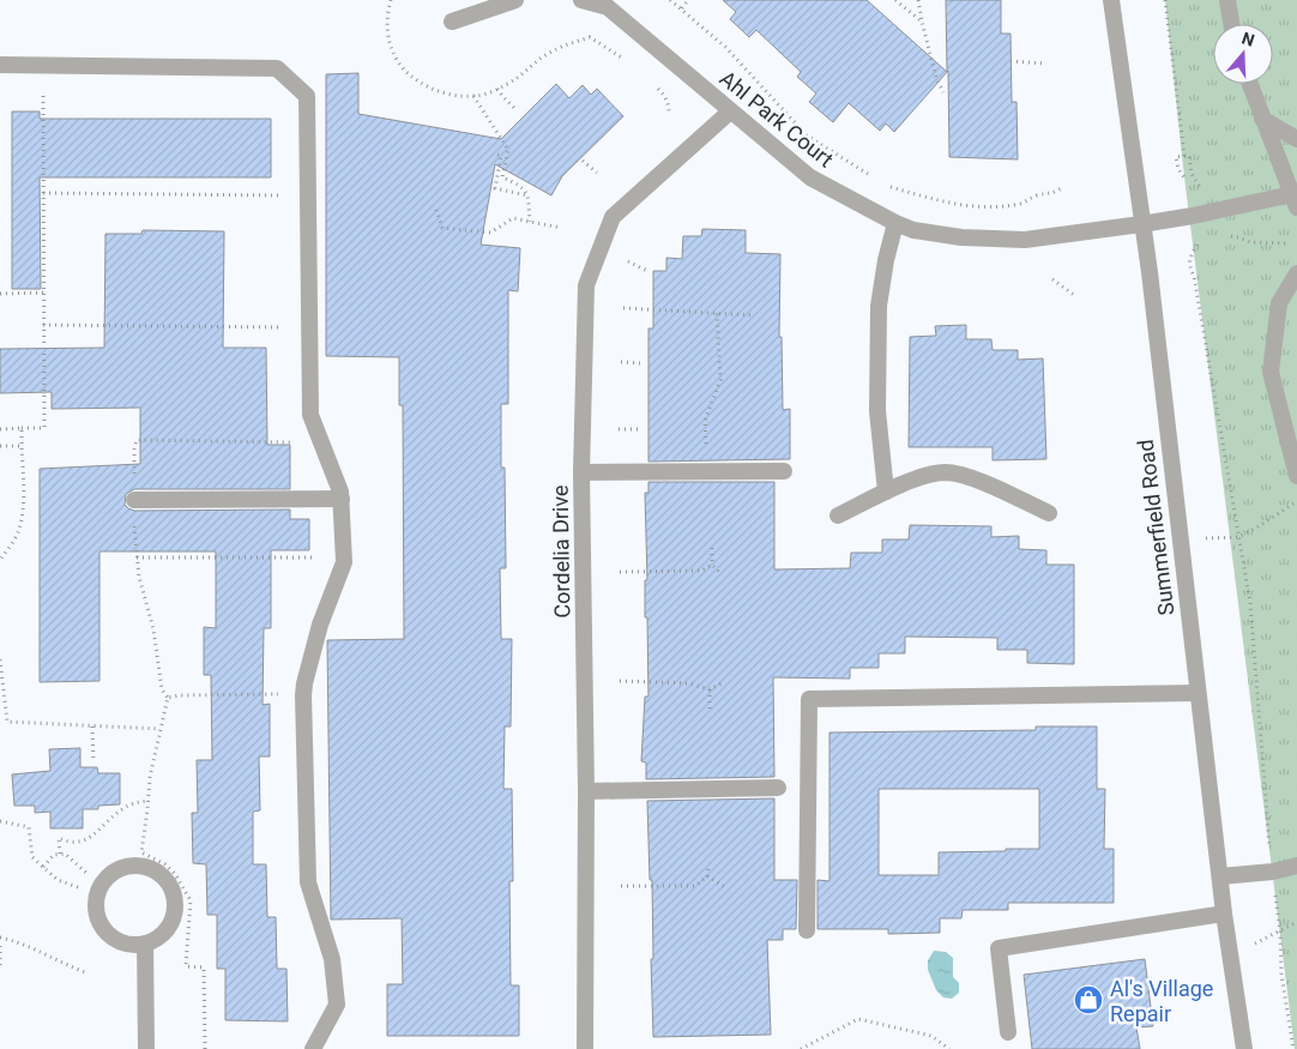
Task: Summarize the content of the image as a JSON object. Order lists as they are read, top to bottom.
{
  "streets": {
    "street": ["Ahl Park Court", "Summerfield Road", "Cordelia Drive"]
  },
  "crossings": [
    ["Ahl Park Court", "Summerfield Road"],
    ["Ahl Park Court", "Cordelia Drive"]
  ],
  "places": {
    "shop": ["Al's Village Repair"]
  },
  "north": "top"
}
